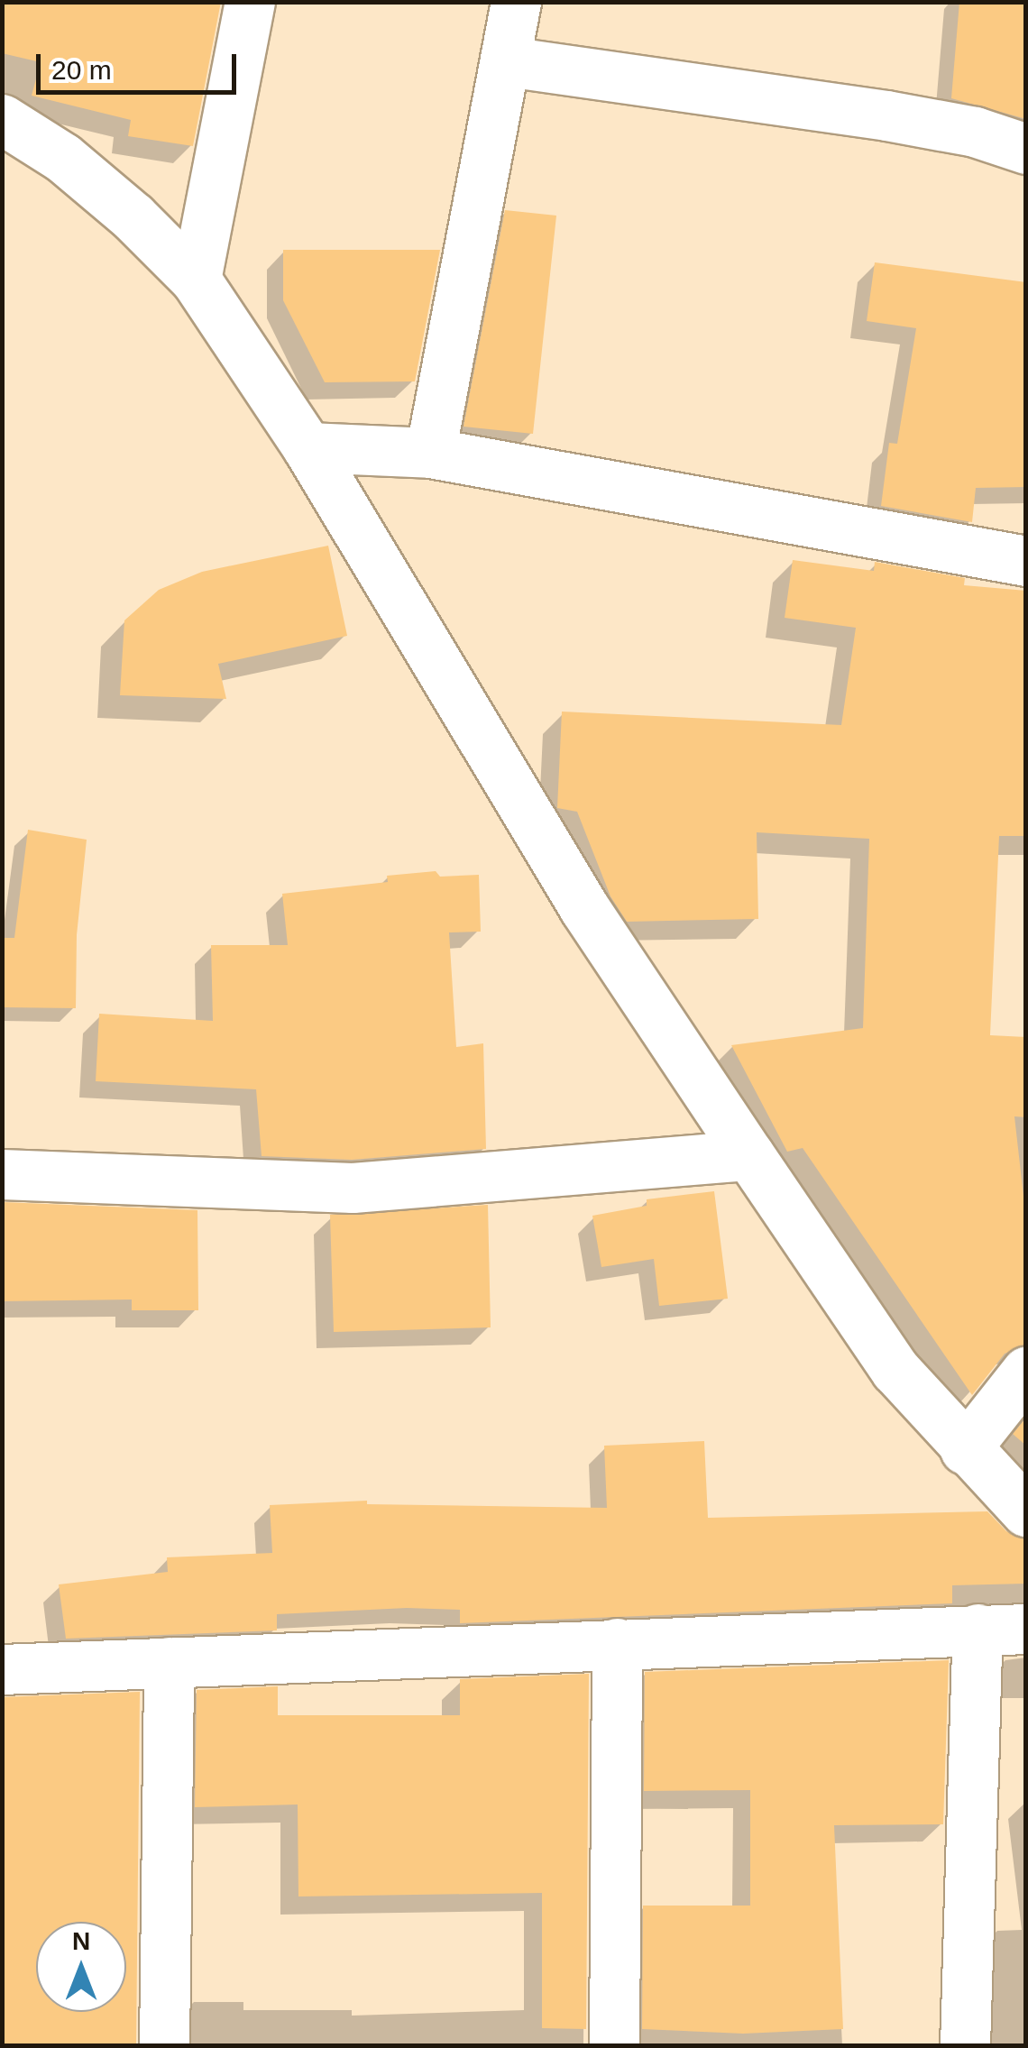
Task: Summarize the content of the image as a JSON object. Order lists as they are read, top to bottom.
{
  "scale_bar": "20 m",
  "north": "top"
}
